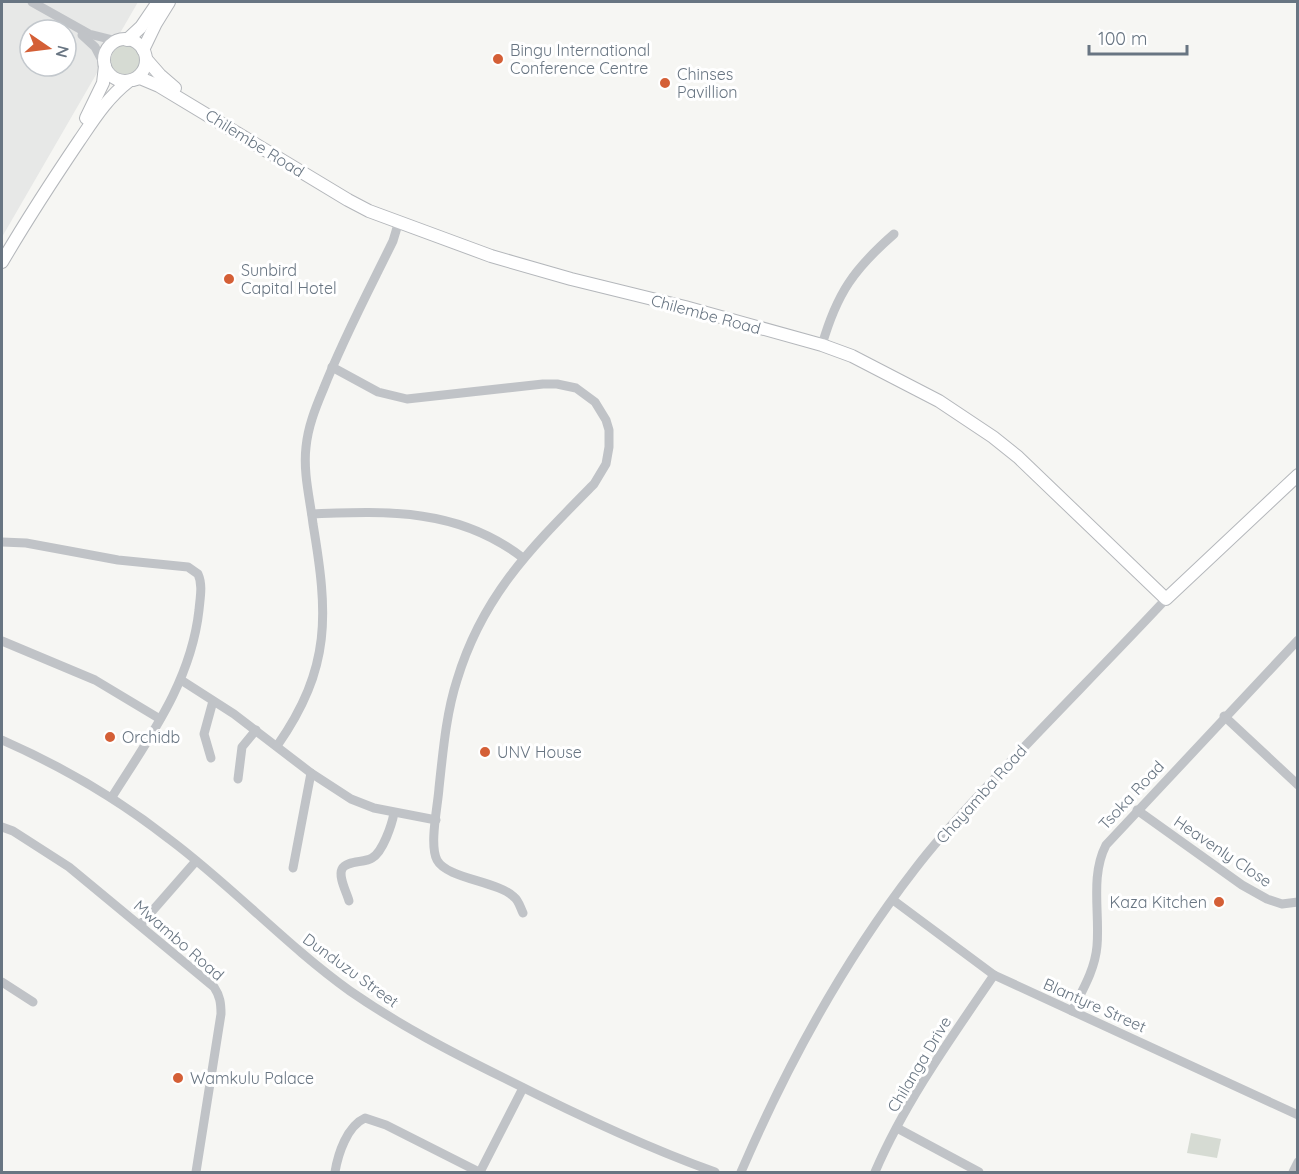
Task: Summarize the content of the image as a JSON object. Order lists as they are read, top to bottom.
{
  "streets": {
    "main road": ["Chilembe Road", "Chayamba Road"],
    "street": [
      "Tsoka Road",
      "Heavenly Close",
      "Mwambo Road",
      "Dunduzu Street",
      "Blantyre Street",
      "Chilanga Drive"
    ]
  },
  "crossings": [
    ["Chilembe Road", "Chayamba Road"],
    ["Chayamba Road", "Blantyre Street"],
    ["Tsoka Road", "Heavenly Close"],
    ["Tsoka Road", "Blantyre Street"],
    ["Blantyre Street", "Chilanga Drive"]
  ],
  "places": [
    "Bingu International Conference Centre",
    "Chinses Pavillion",
    "Sunbird Capital Hotel",
    "Orchidb",
    "UNV House",
    "Kaza Kitchen",
    "Wamkulu Palace"
  ],
  "scale_bar": "100 m",
  "north": "right"
}
